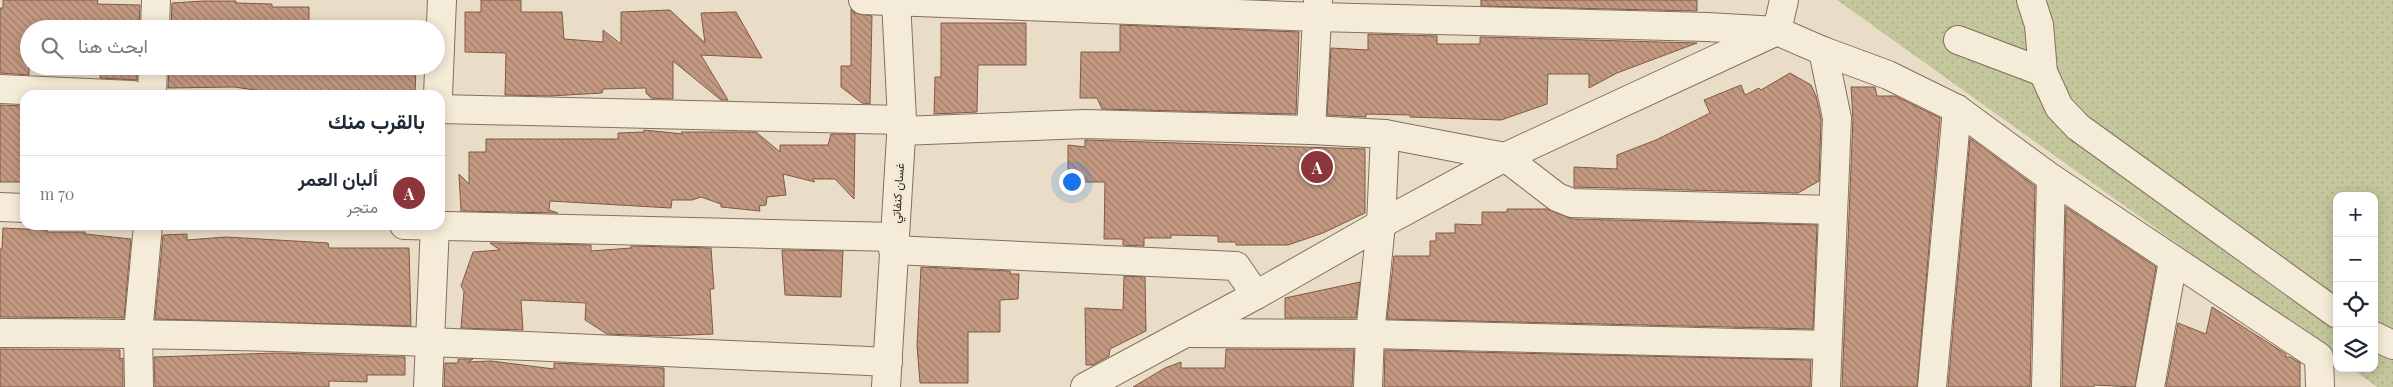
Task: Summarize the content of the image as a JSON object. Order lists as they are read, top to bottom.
{
  "streets": {
    "street": ["غسان كنفاتي"]
  },
  "page": {
    "search": "ابحث هنا",
    "heading": "بالقرب منك",
    "pins": "A",
    "list": [
      {
        "mark": "A",
        "name": "ألبان العمر",
        "note": "متجر",
        "value": "70 m"
      }
    ],
    "map_buttons": ["+", "−"]
  }
}
